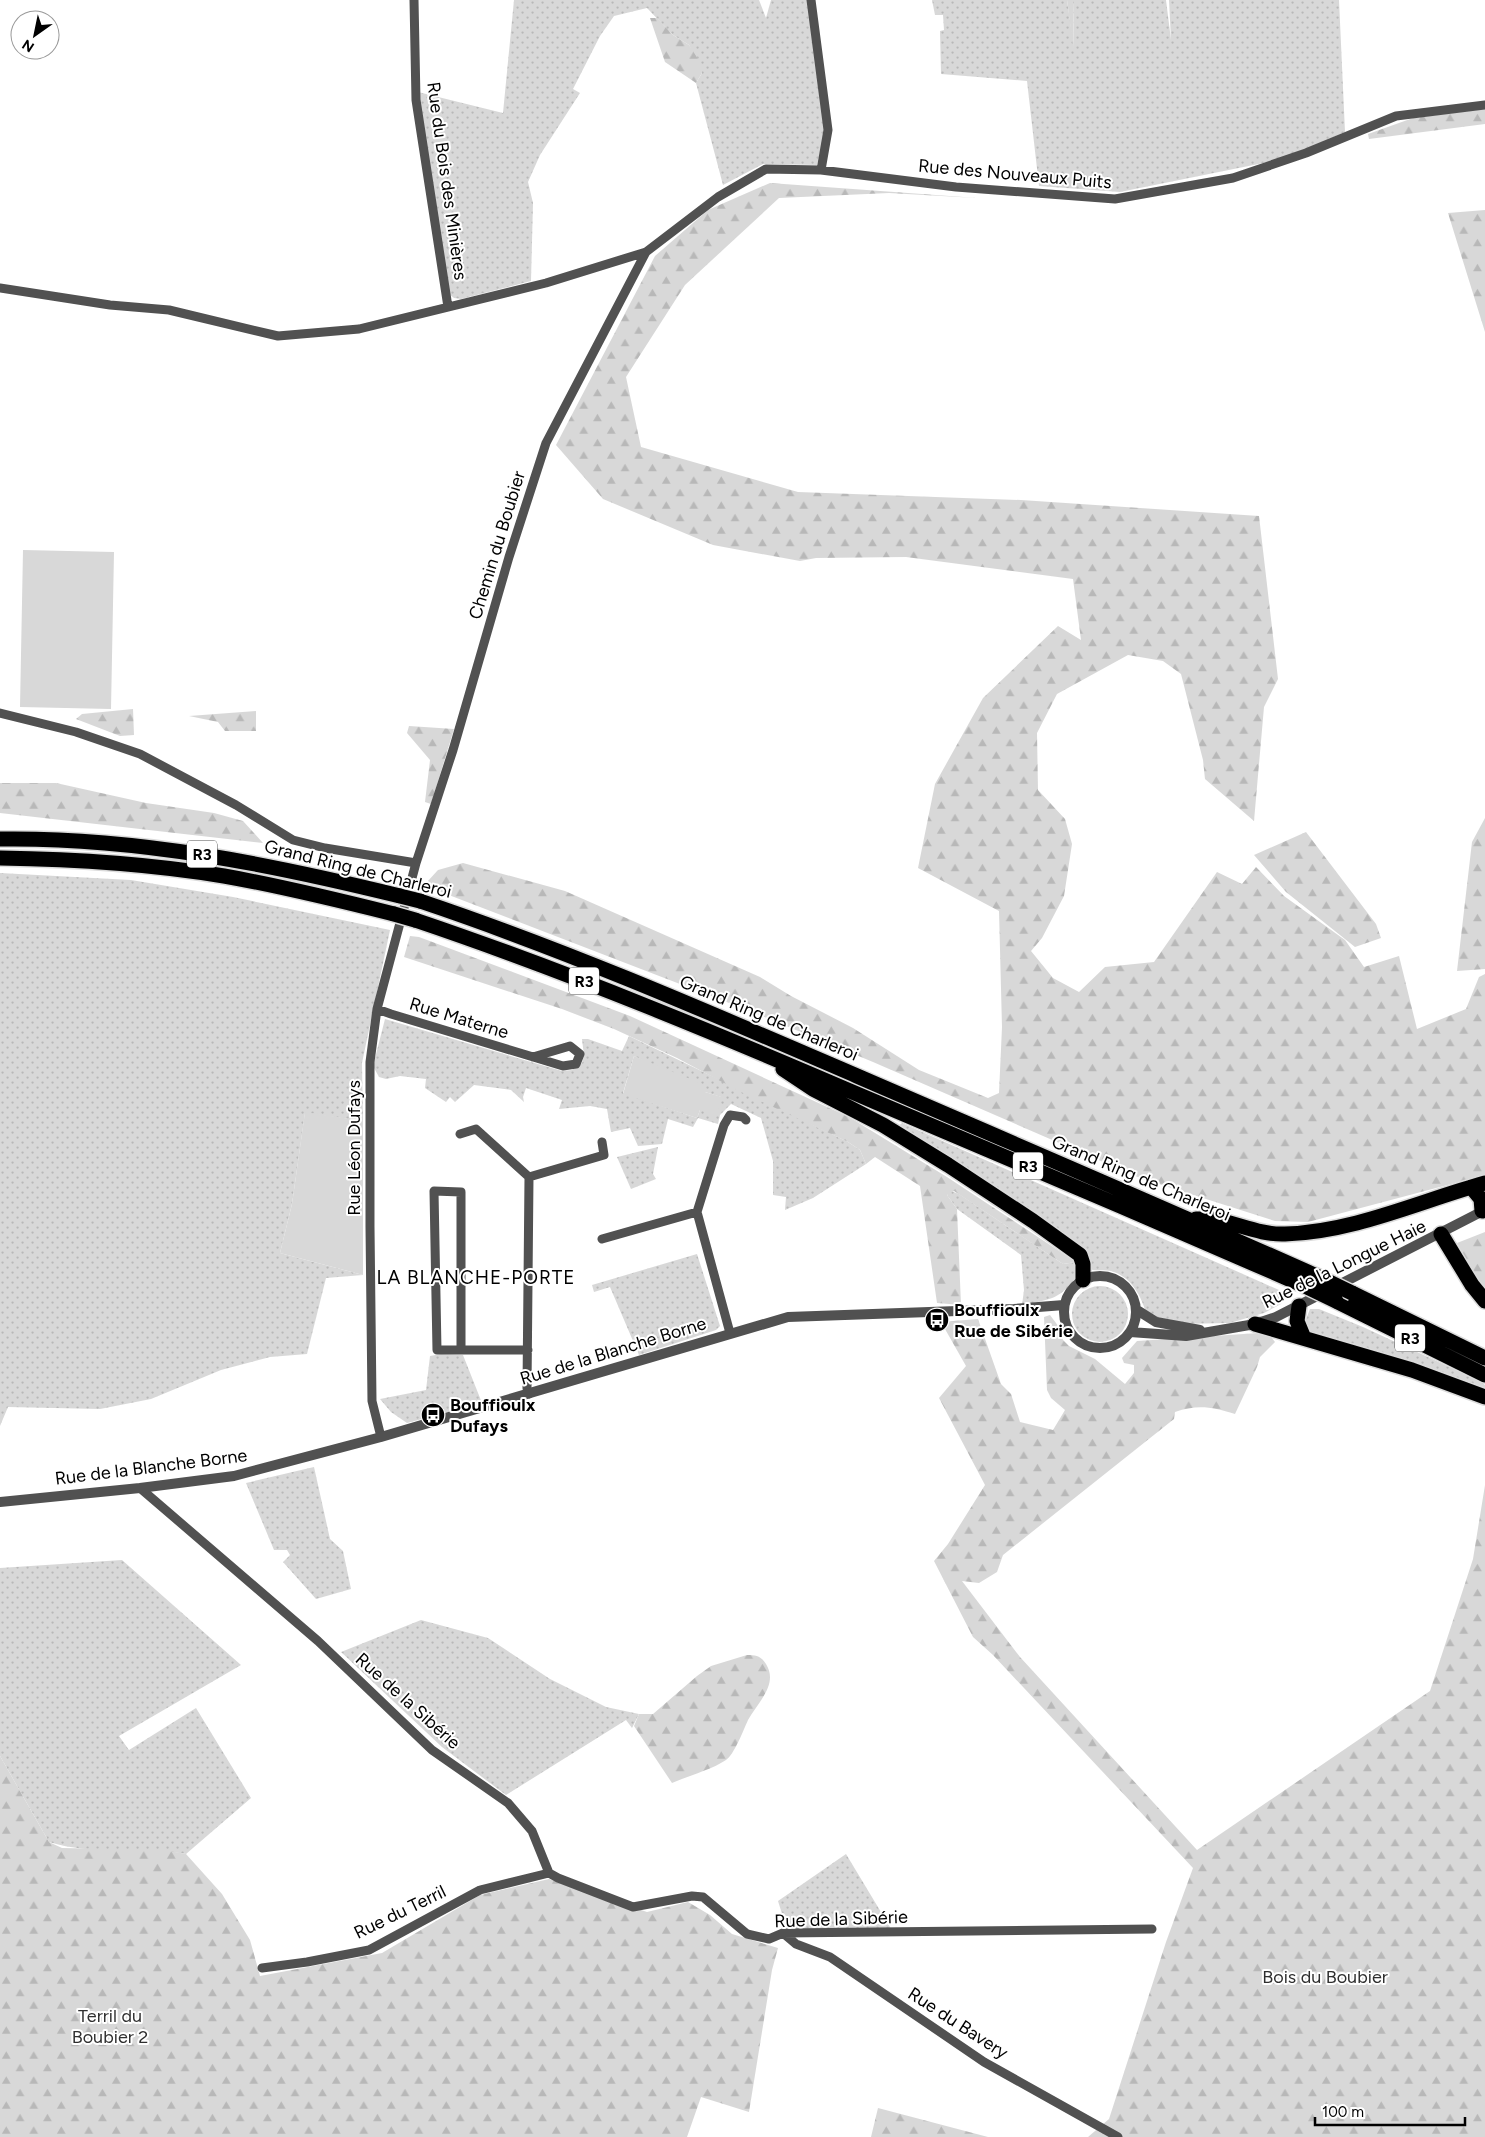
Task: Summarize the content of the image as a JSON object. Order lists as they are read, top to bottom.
{
  "streets": {
    "highway": ["R3", "Grand Ring de Charleroi"],
    "street": [
      "Rue des Nouveaux Puits",
      "Rue du Bois des Minières",
      "Chemin du Boubier",
      "Rue Materne",
      "Rue Léon Dufays",
      "Rue de la Longue Haie",
      "Rue de la Blanche Borne",
      "Rue de la Sibérie",
      "Rue du Terril",
      "Rue du Bavery"
    ]
  },
  "crossings": [
    ["Rue des Nouveaux Puits", "Rue du Bois des Minières"],
    ["Rue des Nouveaux Puits", "Chemin du Boubier"],
    ["Rue du Bois des Minières", "Chemin du Boubier"],
    ["Chemin du Boubier", "Rue Léon Dufays"],
    ["Rue Materne", "Rue Léon Dufays"],
    ["Rue Léon Dufays", "Rue de la Blanche Borne"],
    ["Rue de la Longue Haie", "Rue de la Blanche Borne"],
    ["Rue de la Blanche Borne", "Rue de la Sibérie"],
    ["Rue de la Sibérie", "Rue du Terril"],
    ["Rue de la Sibérie", "Rue du Bavery"]
  ],
  "districts": ["LA BLANCHE-PORTE"],
  "parks": ["Bois du Boubier", "Terril du Boubier 2"],
  "places": {
    "bus stop": ["Bouffioulx Rue de Sibérie", "Bouffioulx Dufays"]
  },
  "scale_bar": "100 m",
  "north": "bottom left"
}
